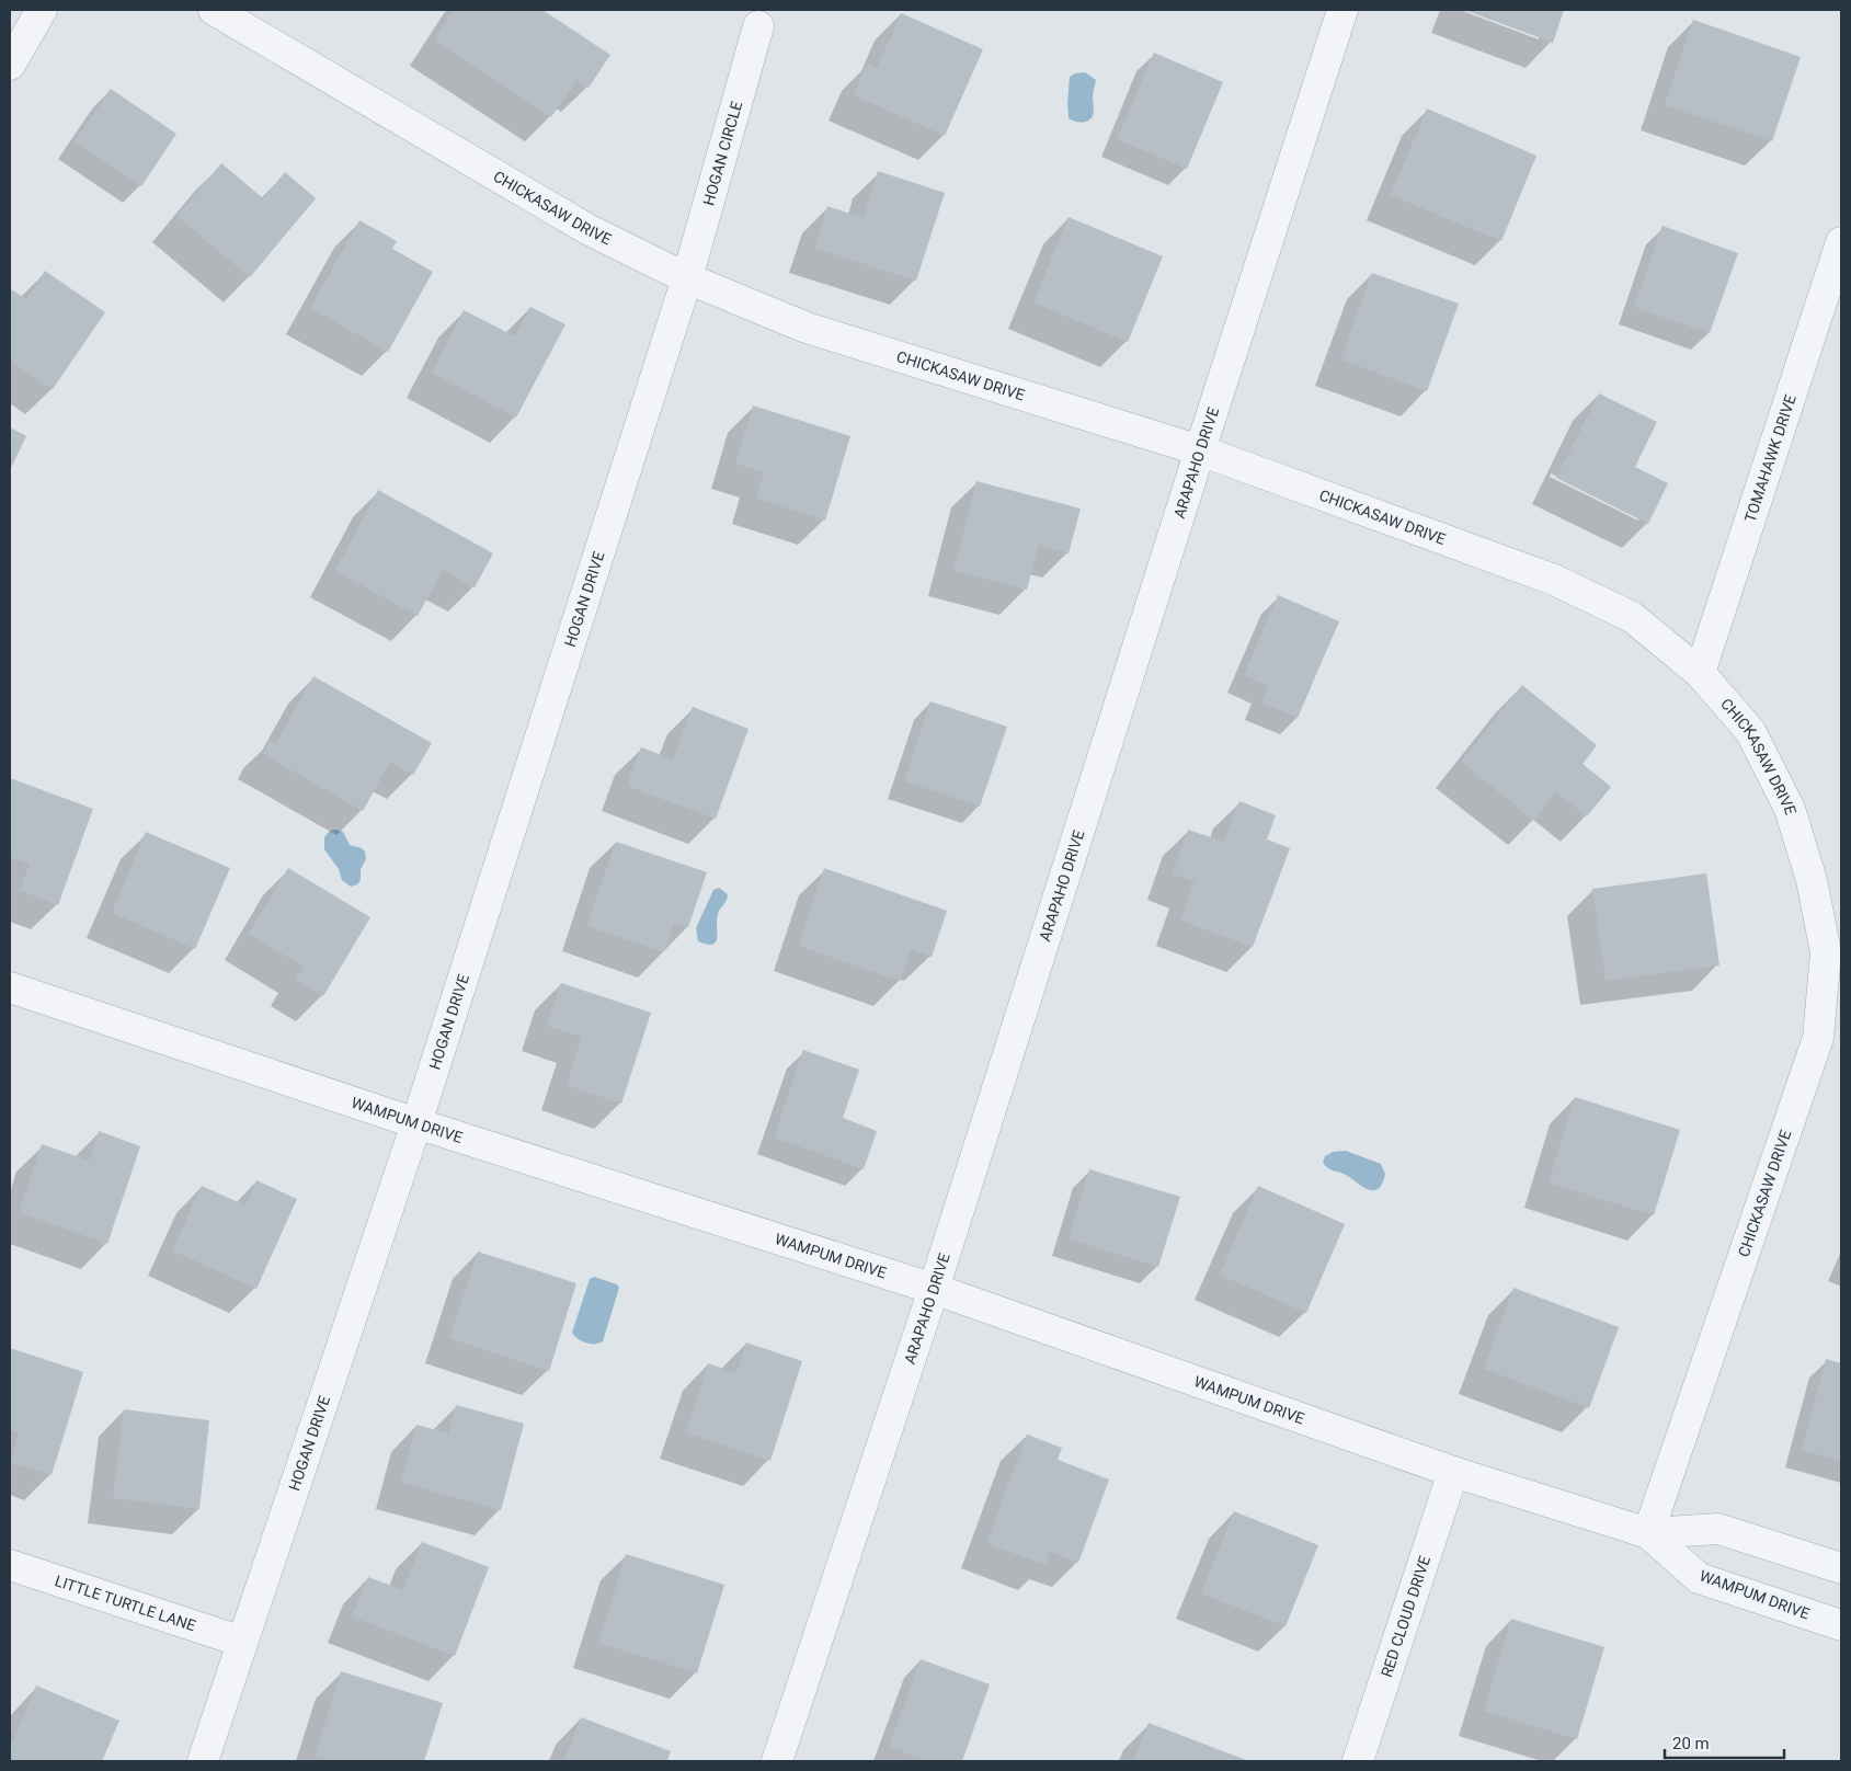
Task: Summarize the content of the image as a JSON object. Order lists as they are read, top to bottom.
{
  "streets": {
    "street": [
      "HOGAN CIRCLE",
      "CHICKASAW DRIVE",
      "TOMAHAWK DRIVE",
      "ARAPAHO DRIVE",
      "HOGAN DRIVE",
      "WAMPUM DRIVE",
      "LITTLE TURTLE LANE",
      "RED CLOUD DRIVE"
    ]
  },
  "crossings": [
    ["HOGAN CIRCLE", "CHICKASAW DRIVE"],
    ["HOGAN CIRCLE", "HOGAN DRIVE"],
    ["CHICKASAW DRIVE", "TOMAHAWK DRIVE"],
    ["CHICKASAW DRIVE", "ARAPAHO DRIVE"],
    ["CHICKASAW DRIVE", "HOGAN DRIVE"],
    ["CHICKASAW DRIVE", "WAMPUM DRIVE"],
    ["ARAPAHO DRIVE", "WAMPUM DRIVE"],
    ["HOGAN DRIVE", "WAMPUM DRIVE"],
    ["HOGAN DRIVE", "LITTLE TURTLE LANE"],
    ["WAMPUM DRIVE", "RED CLOUD DRIVE"]
  ],
  "scale_bar": "20 m"
}
